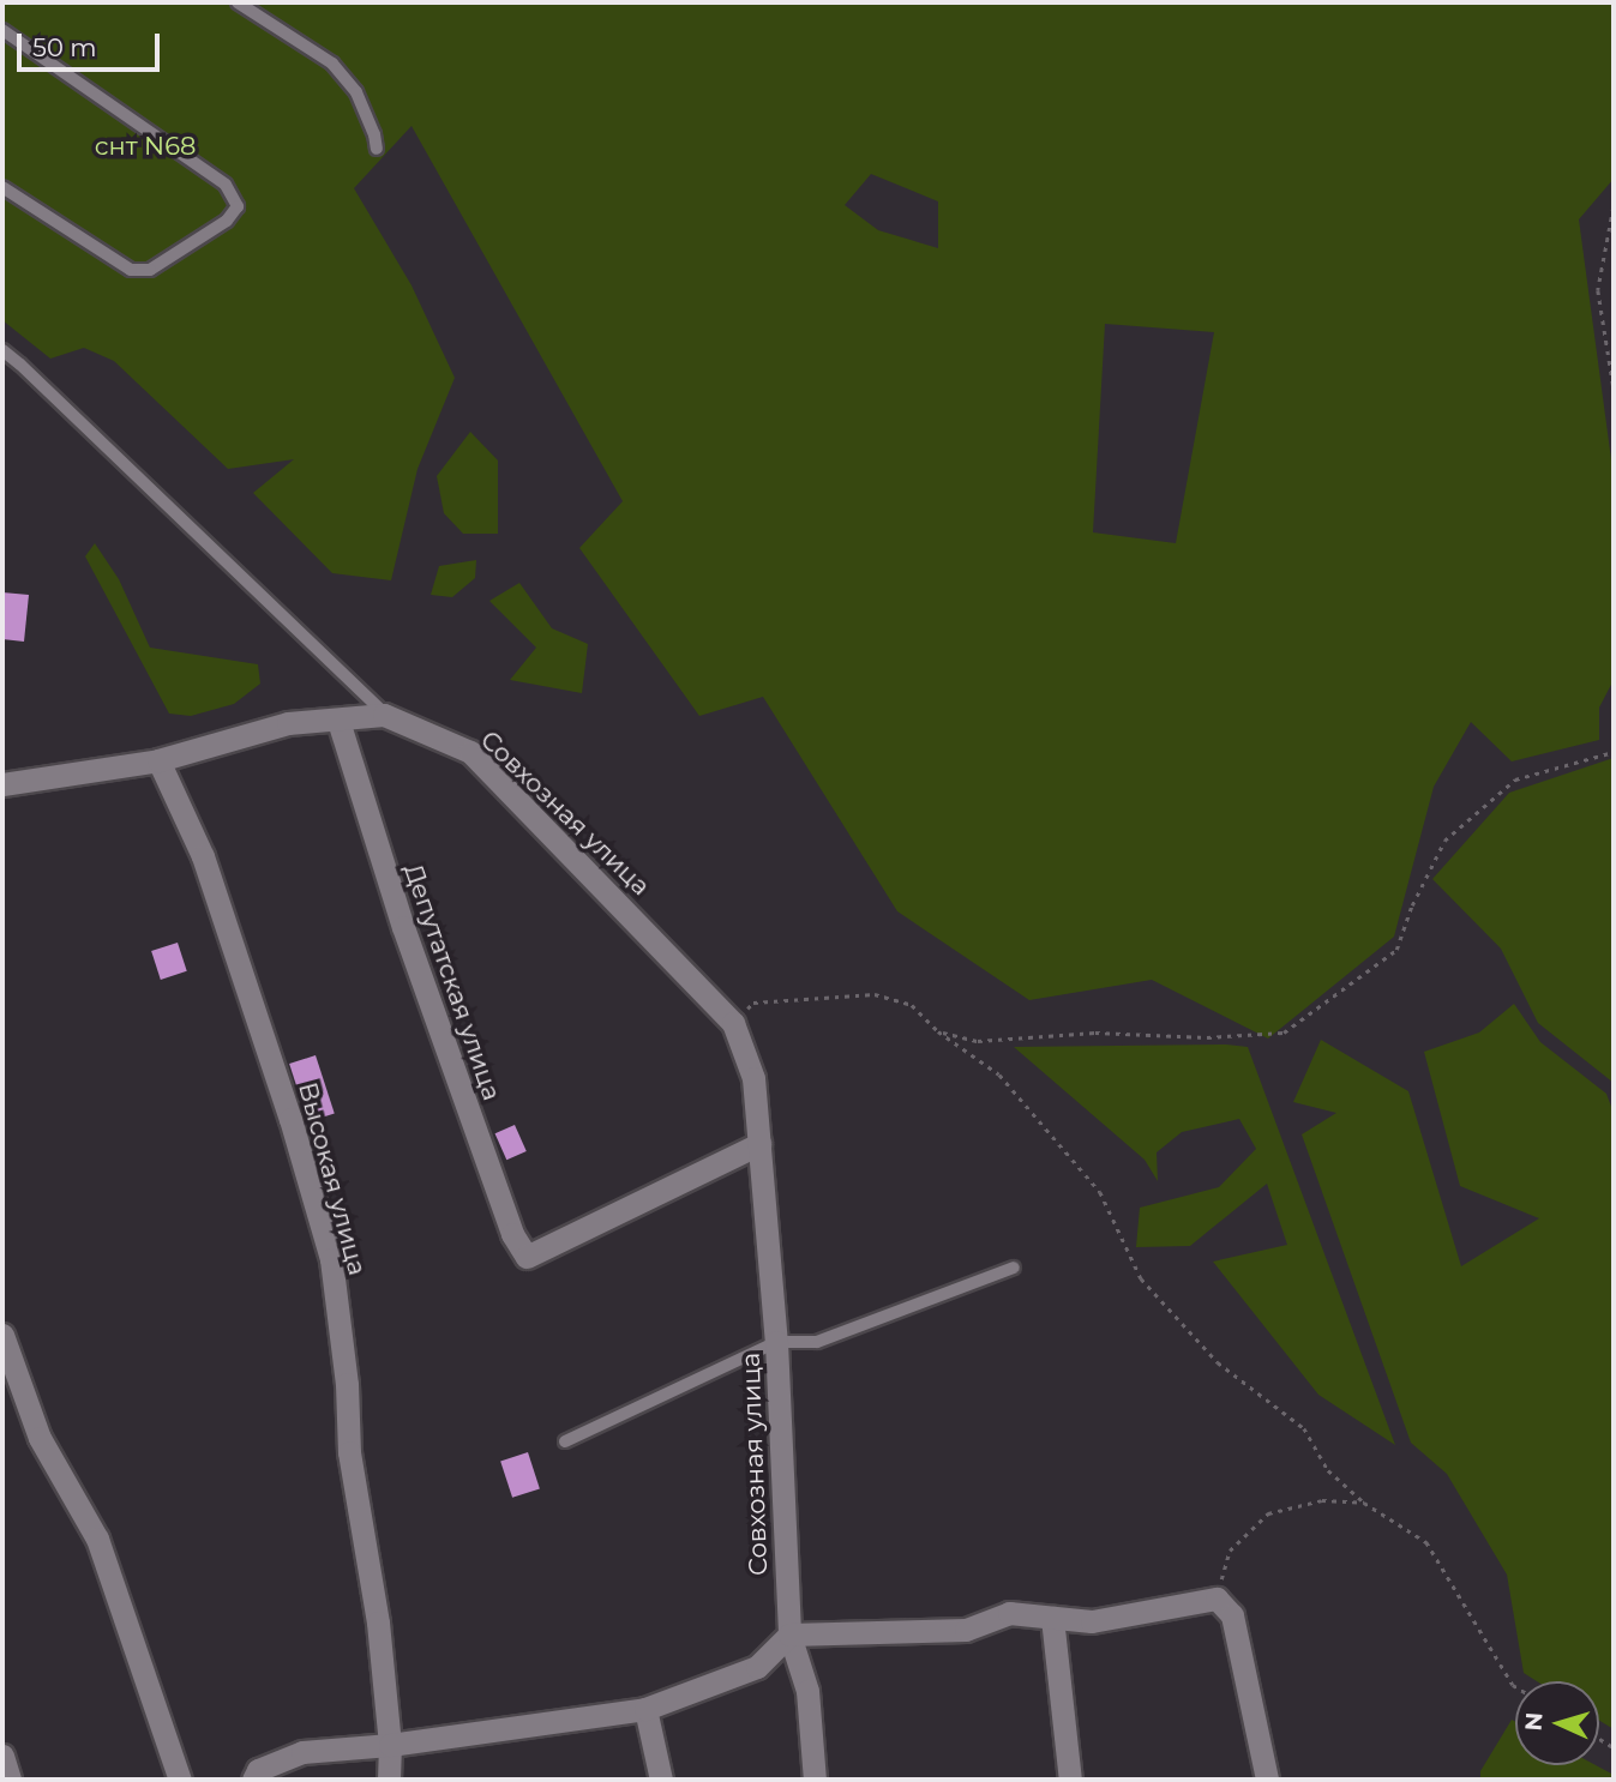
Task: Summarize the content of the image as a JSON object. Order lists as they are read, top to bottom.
{
  "streets": {
    "street": ["Совхозная улица", "Депутатская улица", "Высокая улица"]
  },
  "crossings": [
    ["Совхозная улица", "Депутатская улица"]
  ],
  "parks": ["снт N68"],
  "scale_bar": "50 m",
  "north": "left"
}
